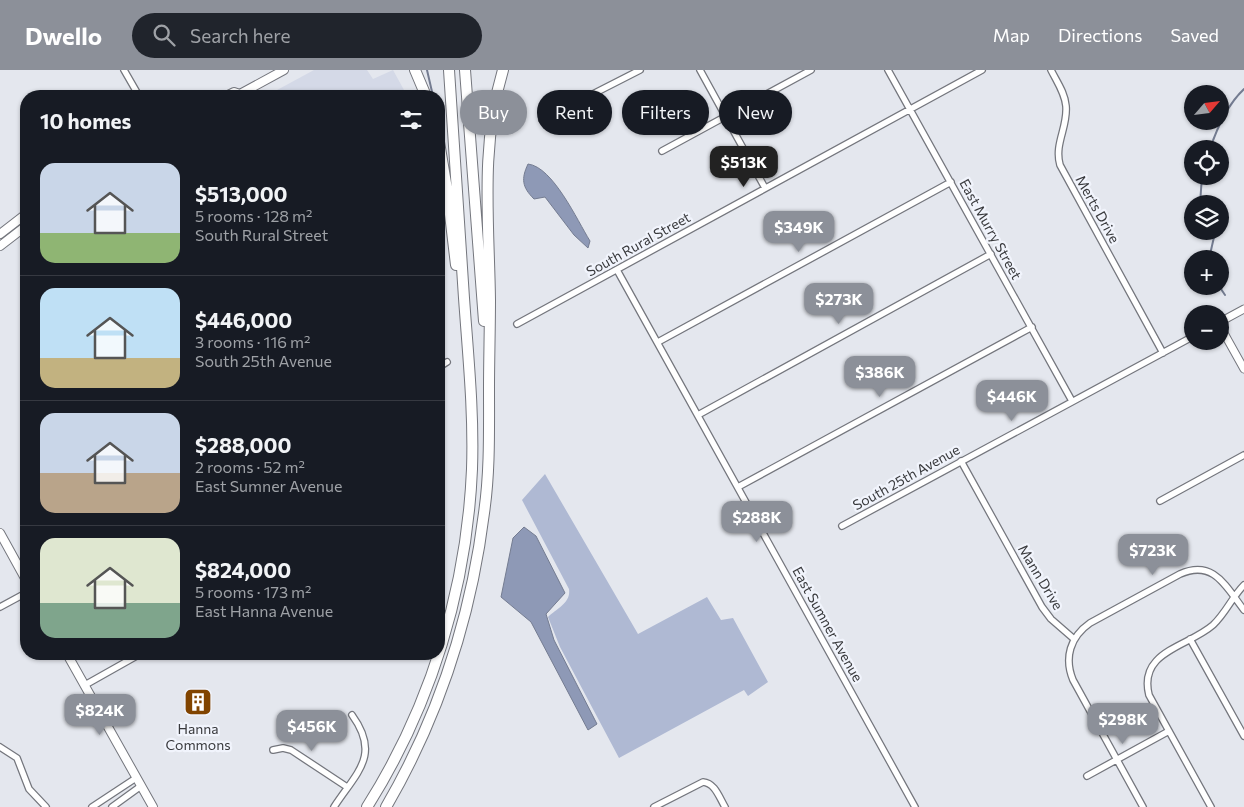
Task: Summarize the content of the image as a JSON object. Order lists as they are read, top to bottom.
{
  "streets": {
    "street": [
      "Merts Drive",
      "East Murry Street",
      "South Rural Street",
      "South 25th Avenue",
      "Mann Drive",
      "East Sumner Avenue"
    ]
  },
  "crossings": [
    ["Merts Drive", "South 25th Avenue"],
    ["East Murry Street", "South Rural Street"],
    ["East Murry Street", "South 25th Avenue"],
    ["South Rural Street", "East Sumner Avenue"],
    ["South 25th Avenue", "Mann Drive"]
  ],
  "places": {
    "building": ["Hanna Commons"]
  },
  "north": "top right",
  "page": {
    "header": "Dwello",
    "search": "Search here",
    "nav": ["Map", "Directions", "Saved"],
    "map_buttons": ["+", "−"],
    "chip": [
      "Buy",
      "Rent",
      "Filters",
      "New"
    ],
    "heading": "10 homes",
    "price": [
      "$513K",
      "$349K",
      "$273K",
      "$386K",
      "$446K",
      "$288K",
      "$723K",
      "$824K",
      "$298K",
      "$456K"
    ],
    "list": [
      {
        "name": "$513,000",
        "note": "5 rooms · 128 m² · South Rural Street"
      },
      {
        "name": "$446,000",
        "note": "3 rooms · 116 m² · South 25th Avenue"
      },
      {
        "name": "$288,000",
        "note": "2 rooms · 52 m² · East Sumner Avenue"
      },
      {
        "name": "$824,000",
        "note": "5 rooms · 173 m² · East Hanna Avenue"
      }
    ]
  }
}
